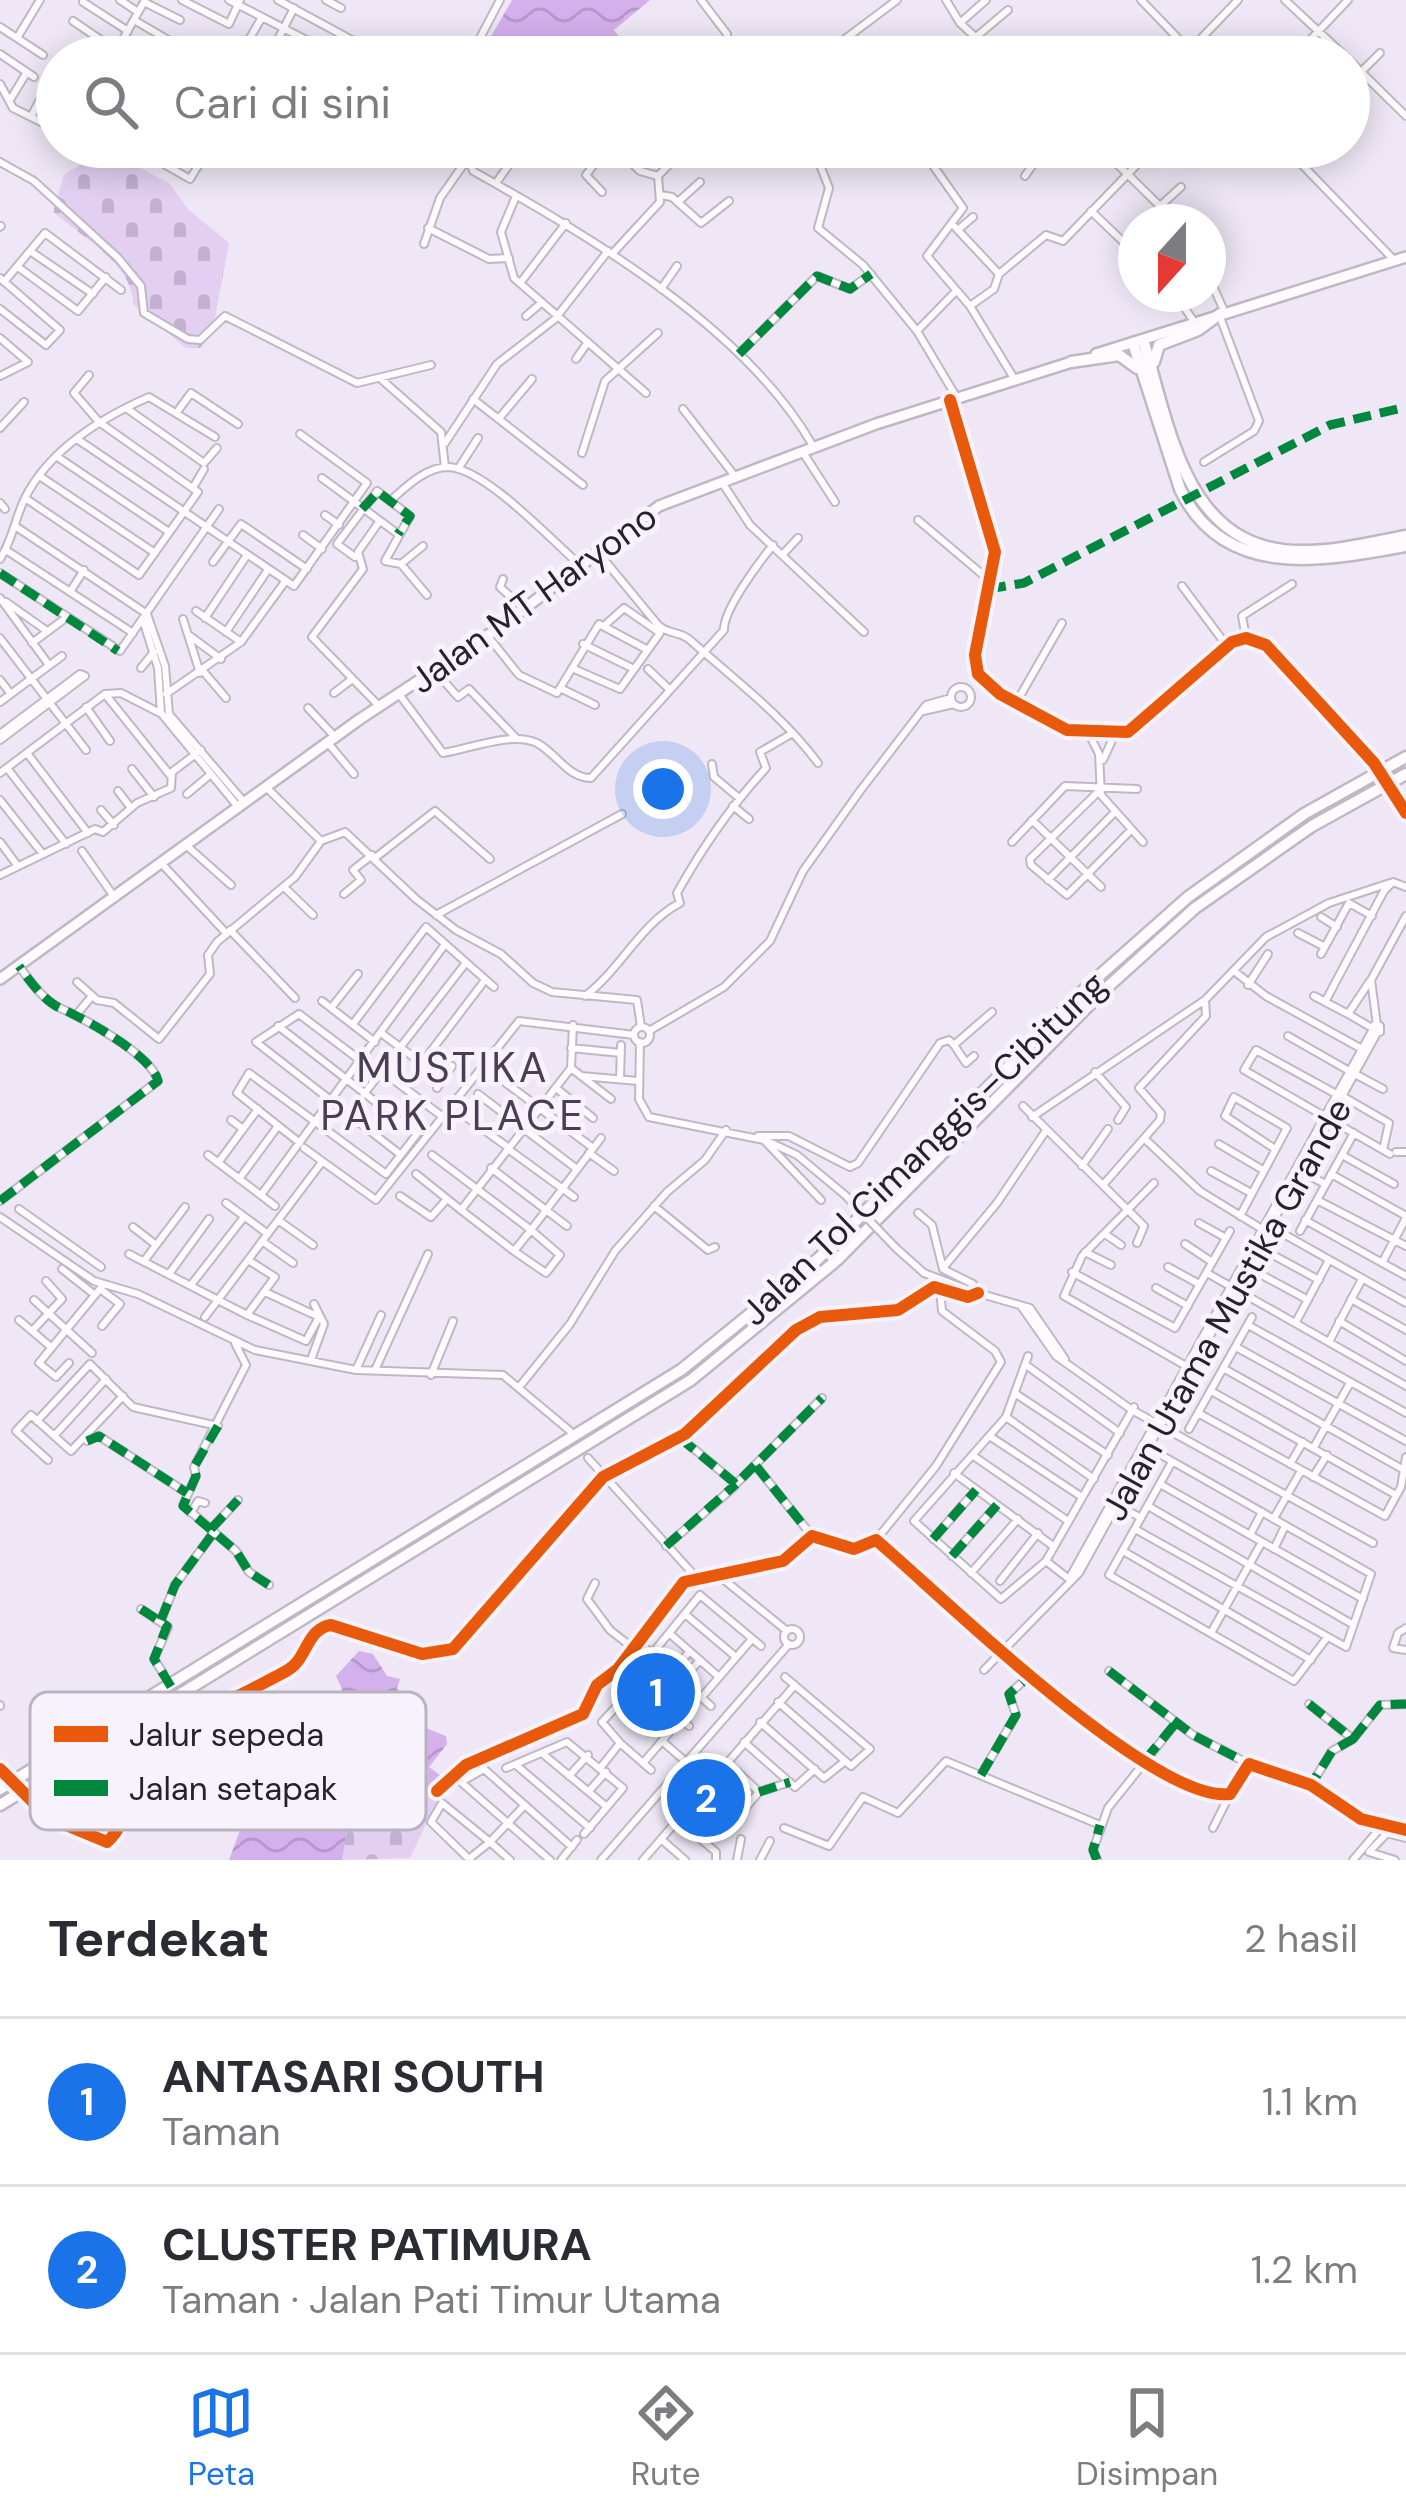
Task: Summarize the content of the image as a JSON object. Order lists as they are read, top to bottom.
{
  "streets": {
    "highway": ["Jalan Tol Cimanggis–Cibitung"],
    "main road": ["Jalan MT Haryono"],
    "street": ["Jalan Utama Mustika Grande"]
  },
  "districts": ["MUSTIKA PARK PLACE"],
  "legend": ["Jalur sepeda", "Jalan setapak"],
  "north": "bottom",
  "page": {
    "search": "Cari di sini",
    "pins": ["1", "2"],
    "heading": ["Terdekat", "2 hasil"],
    "list": [
      {
        "mark": "1",
        "name": "ANTASARI SOUTH",
        "note": "Taman",
        "value": "1.1 km"
      },
      {
        "mark": "2",
        "name": "CLUSTER PATIMURA",
        "note": "Taman · Jalan Pati Timur Utama",
        "value": "1.2 km"
      }
    ],
    "nav": ["Peta", "Rute", "Disimpan"]
  }
}
